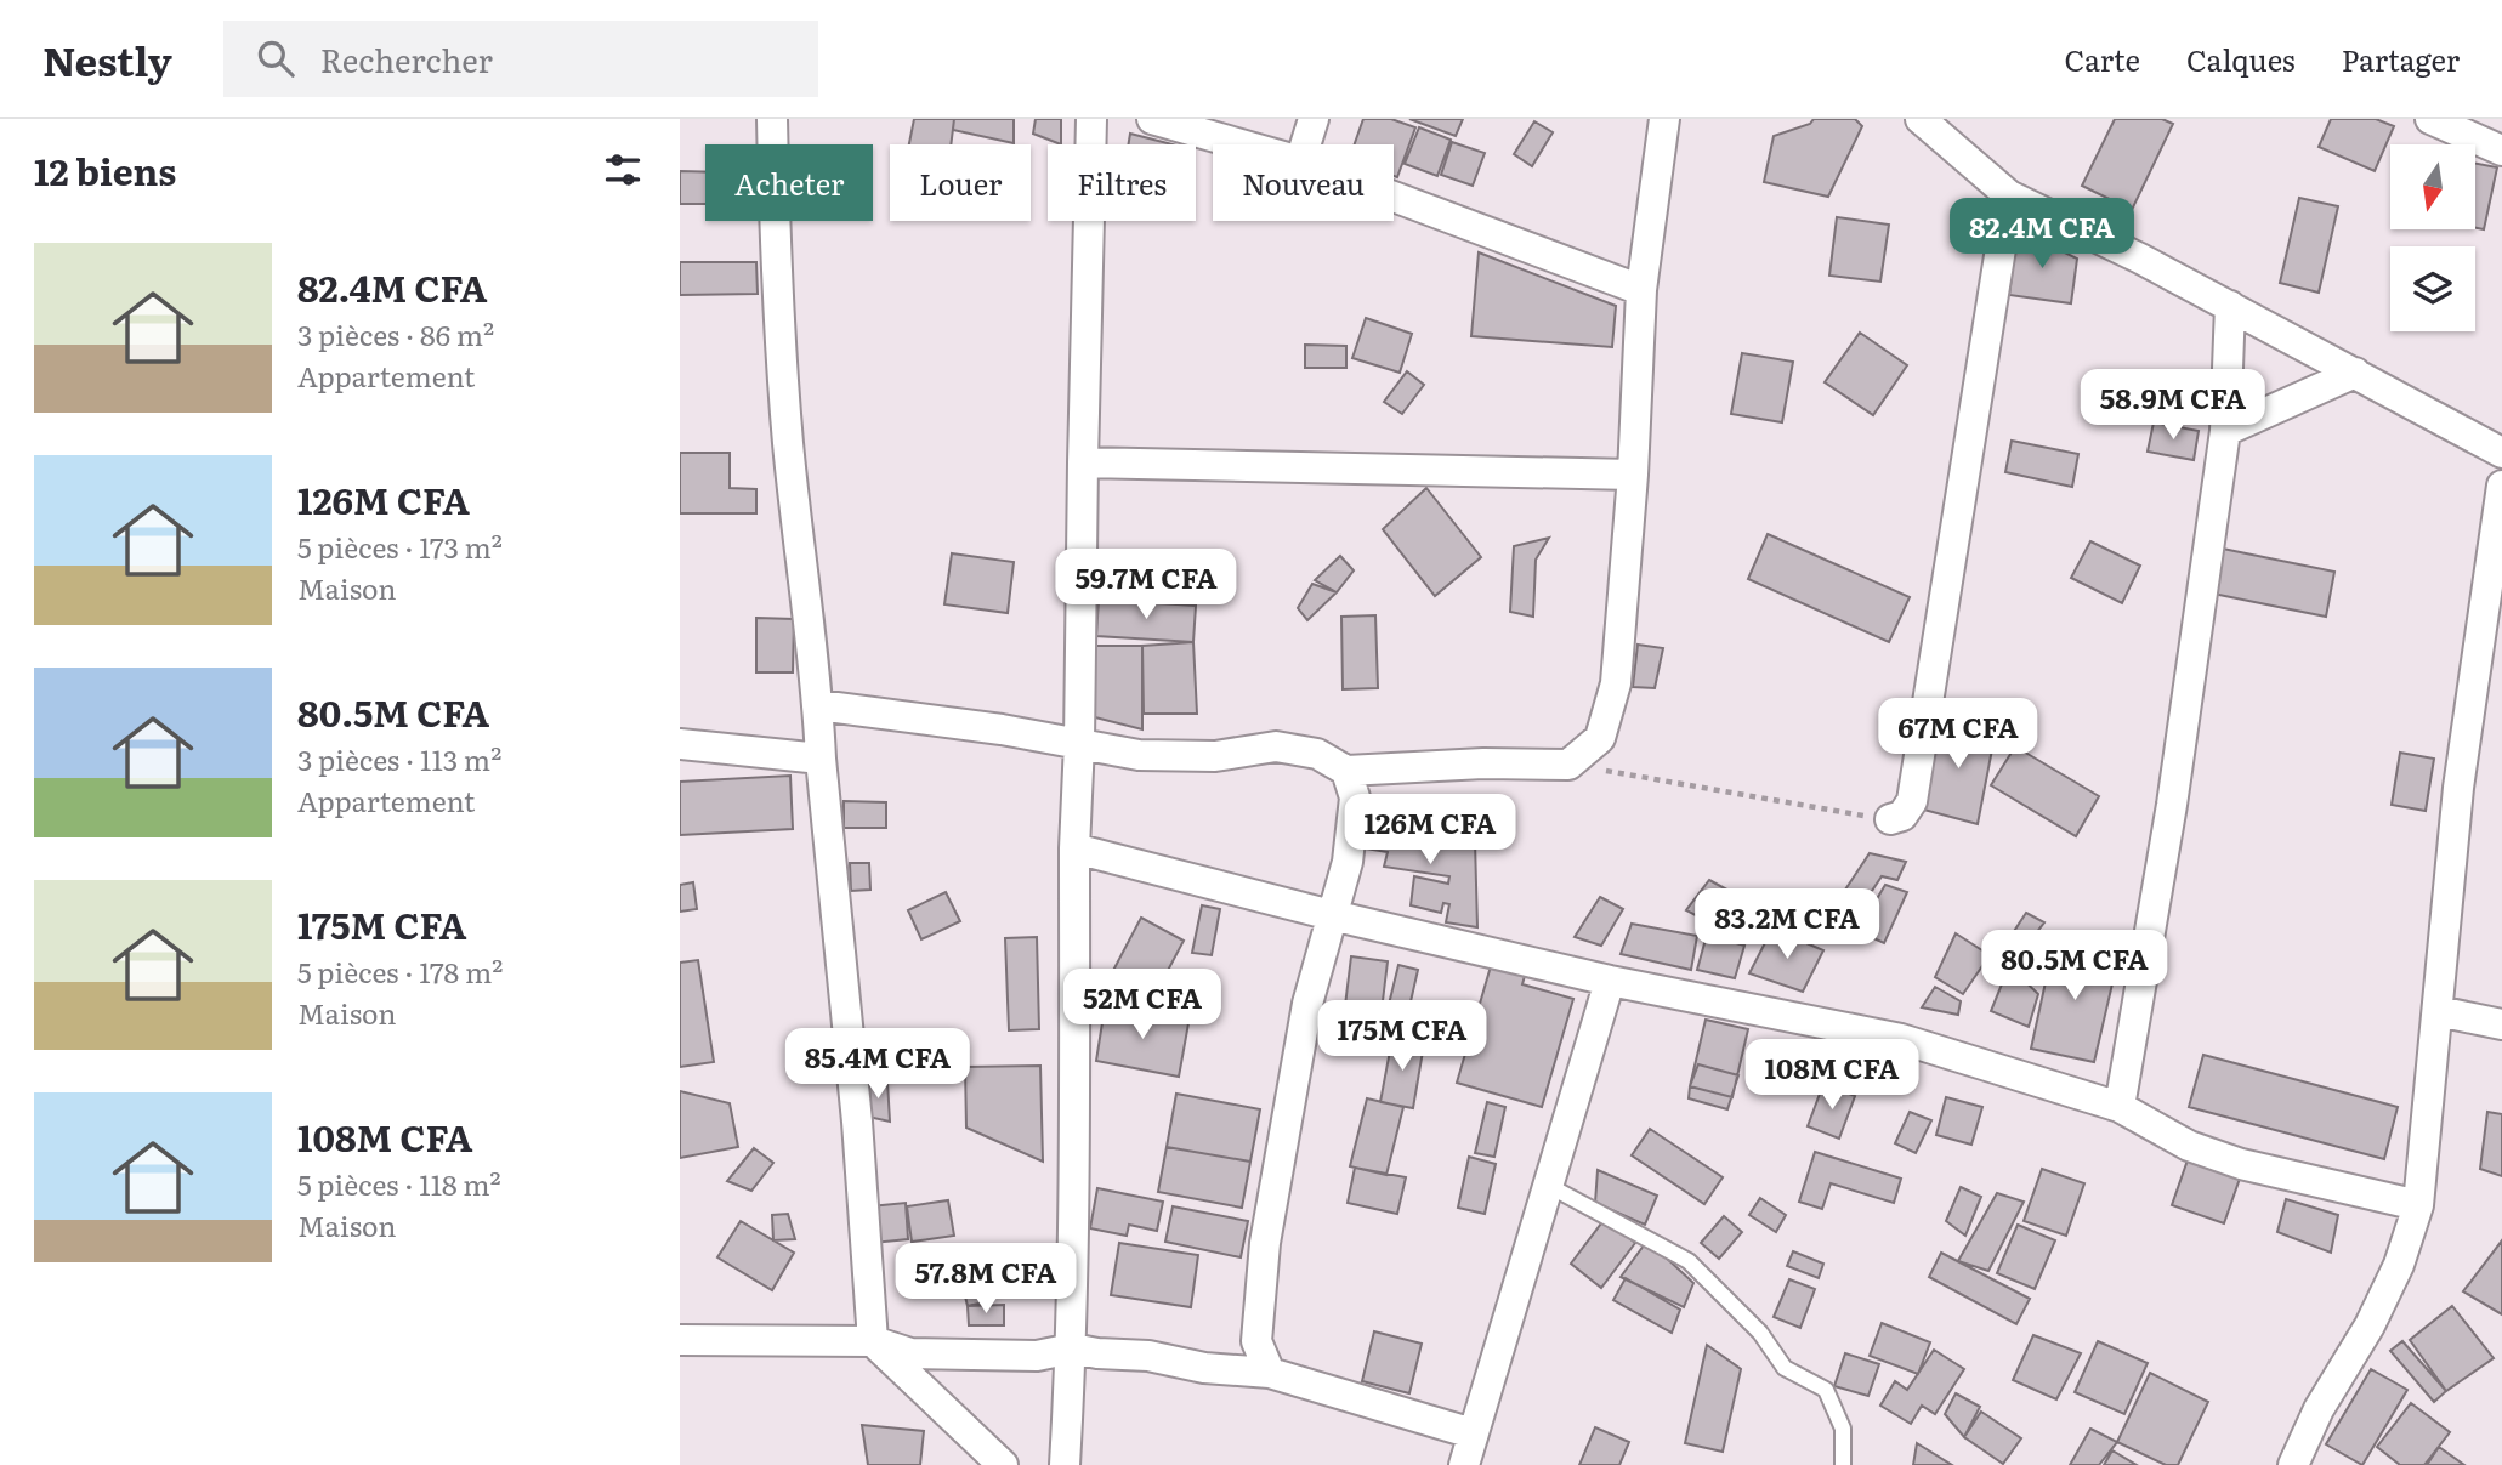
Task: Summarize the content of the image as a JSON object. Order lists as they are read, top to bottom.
{
  "north": "bottom",
  "page": {
    "header": "Nestly",
    "search": "Rechercher",
    "nav": ["Carte", "Calques", "Partager"],
    "heading": "12 biens",
    "chip": [
      "Acheter",
      "Louer",
      "Filtres",
      "Nouveau"
    ],
    "price": [
      "82.4M CFA",
      "58.9M CFA",
      "59.7M CFA",
      "67M CFA",
      "126M CFA",
      "83.2M CFA",
      "80.5M CFA",
      "52M CFA",
      "175M CFA",
      "85.4M CFA",
      "108M CFA",
      "57.8M CFA"
    ],
    "list": [
      {
        "name": "82.4M CFA",
        "note": "3 pièces · 86 m² · Appartement"
      },
      {
        "name": "126M CFA",
        "note": "5 pièces · 173 m² · Maison"
      },
      {
        "name": "80.5M CFA",
        "note": "3 pièces · 113 m² · Appartement"
      },
      {
        "name": "175M CFA",
        "note": "5 pièces · 178 m² · Maison"
      },
      {
        "name": "108M CFA",
        "note": "5 pièces · 118 m² · Maison"
      }
    ]
  }
}
